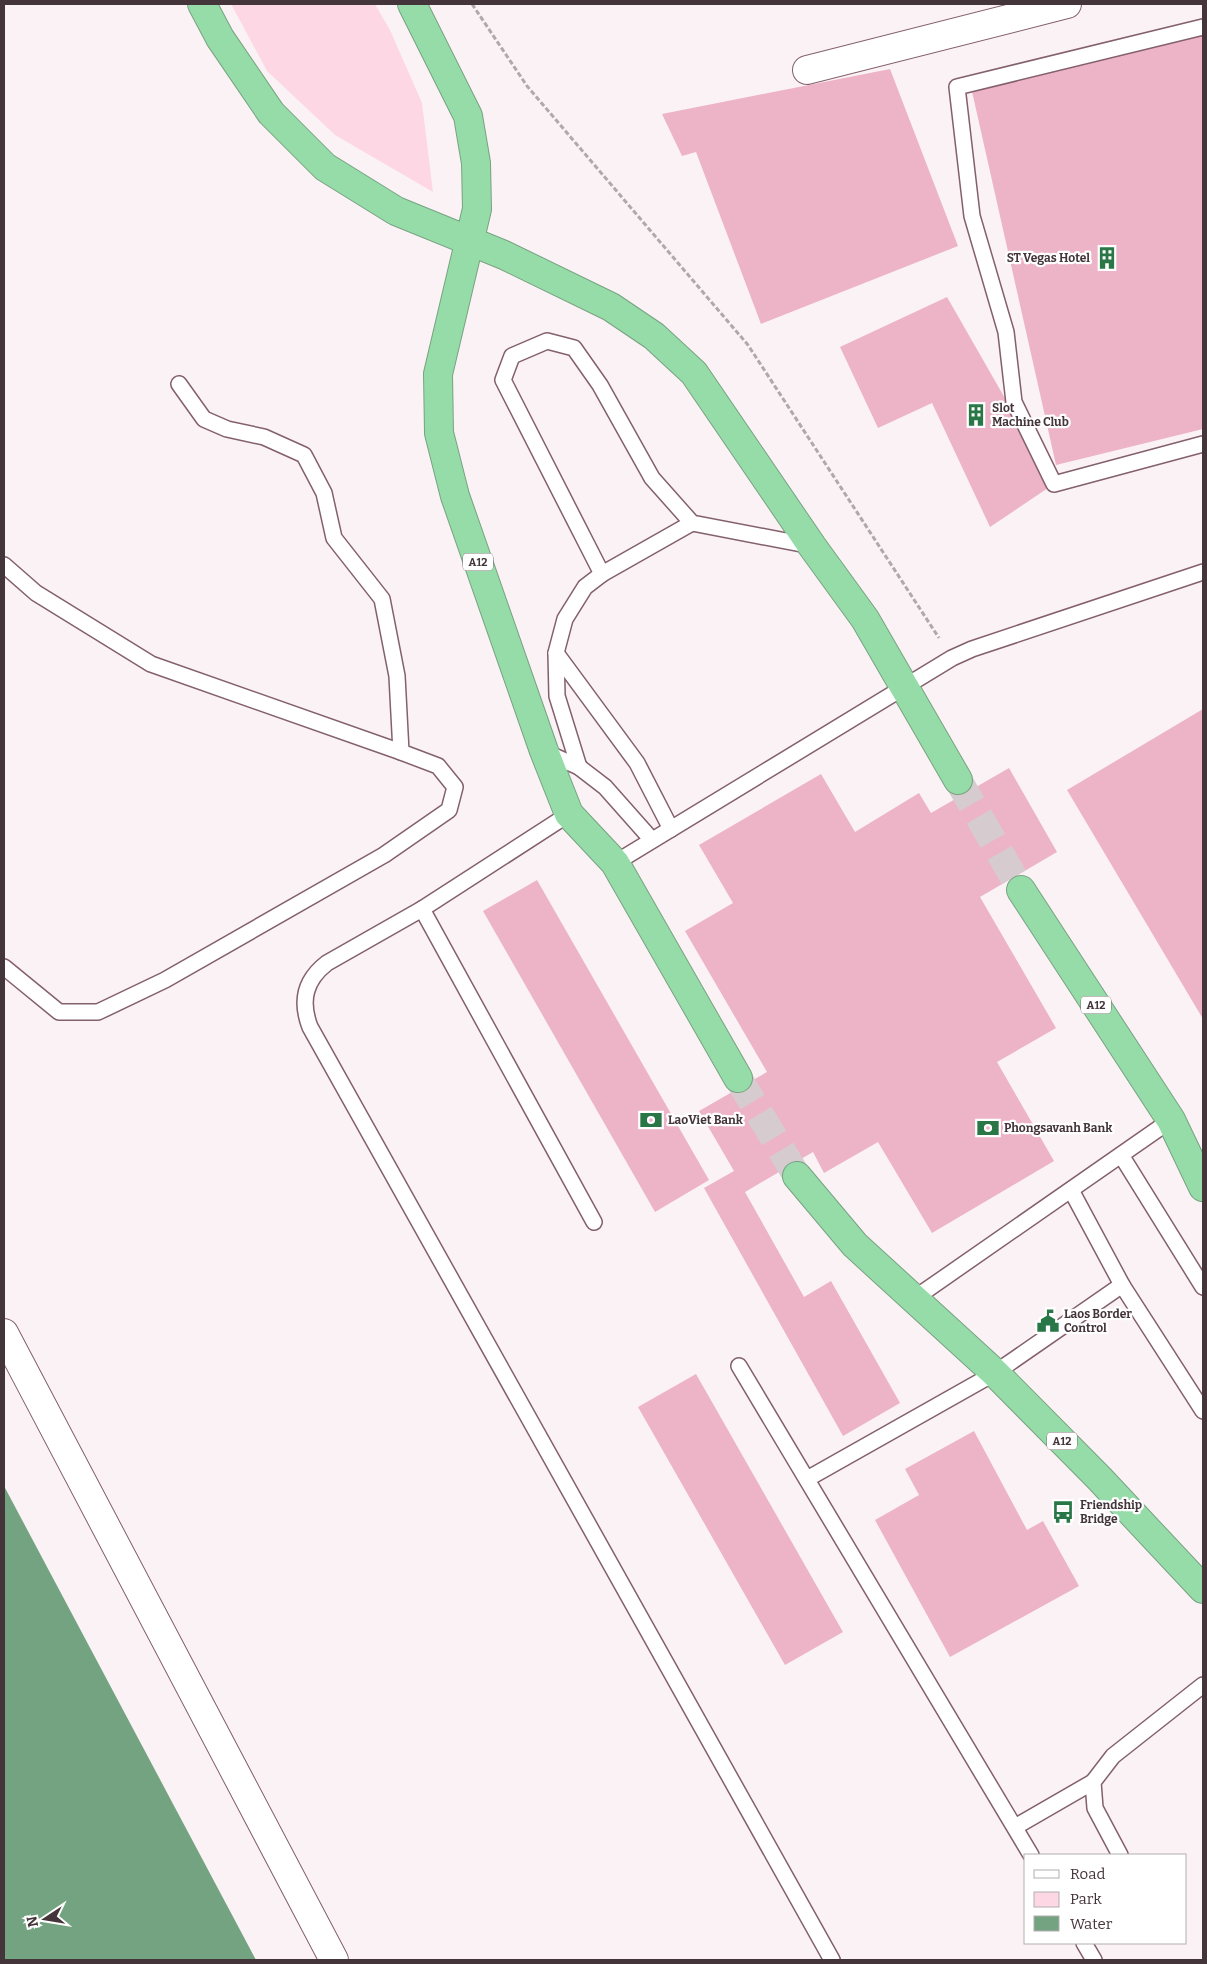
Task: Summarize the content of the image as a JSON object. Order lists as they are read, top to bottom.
{
  "streets": {
    "highway": ["A12"]
  },
  "places": {
    "building": ["ST Vegas Hotel", "Slot Machine Club"],
    "bank": ["LaoViet Bank", "Phongsavanh Bank"],
    "public building": ["Laos Border Control"],
    "bus stop": ["Friendship Bridge"]
  },
  "legend": ["Road", "Park", "Water"],
  "north": "left"
}
